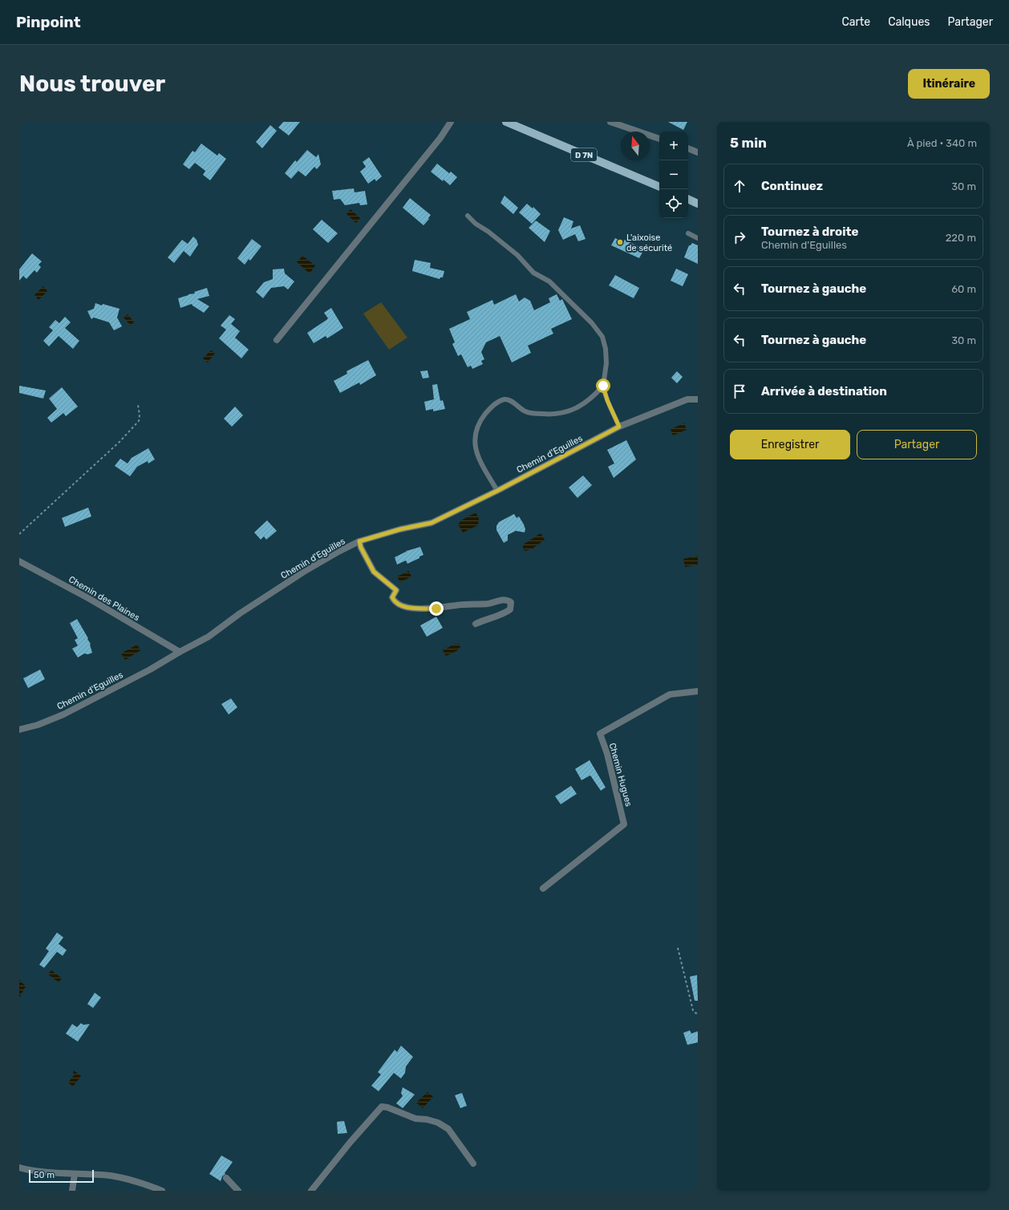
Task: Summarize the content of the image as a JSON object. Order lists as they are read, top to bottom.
{
  "streets": {
    "main road": ["D 7N"],
    "street": ["Chemin d'Eguilles", "Chemin des Plaines", "Chemin Hugues"]
  },
  "crossings": [
    ["Chemin d'Eguilles", "Chemin des Plaines"]
  ],
  "places": ["L'aixoise de sécurité"],
  "scale_bar": "50 m",
  "north": "top",
  "page": {
    "header": "Pinpoint",
    "nav": ["Carte", "Calques", "Partager"],
    "buttons": [
      "Itinéraire",
      ["Enregistrer", "Partager"]
    ],
    "title": "Nous trouver",
    "heading": ["5 min", "À pied · 340 m"],
    "map_buttons": ["+", "−"],
    "list": [
      ["Continuez", "30 m"],
      ["Tournez à droite", "Chemin d'Eguilles", "220 m"],
      ["Tournez à gauche", "60 m"],
      ["Tournez à gauche", "30 m"],
      "Arrivée à destination"
    ],
    "scale": "50 m"
  }
}
